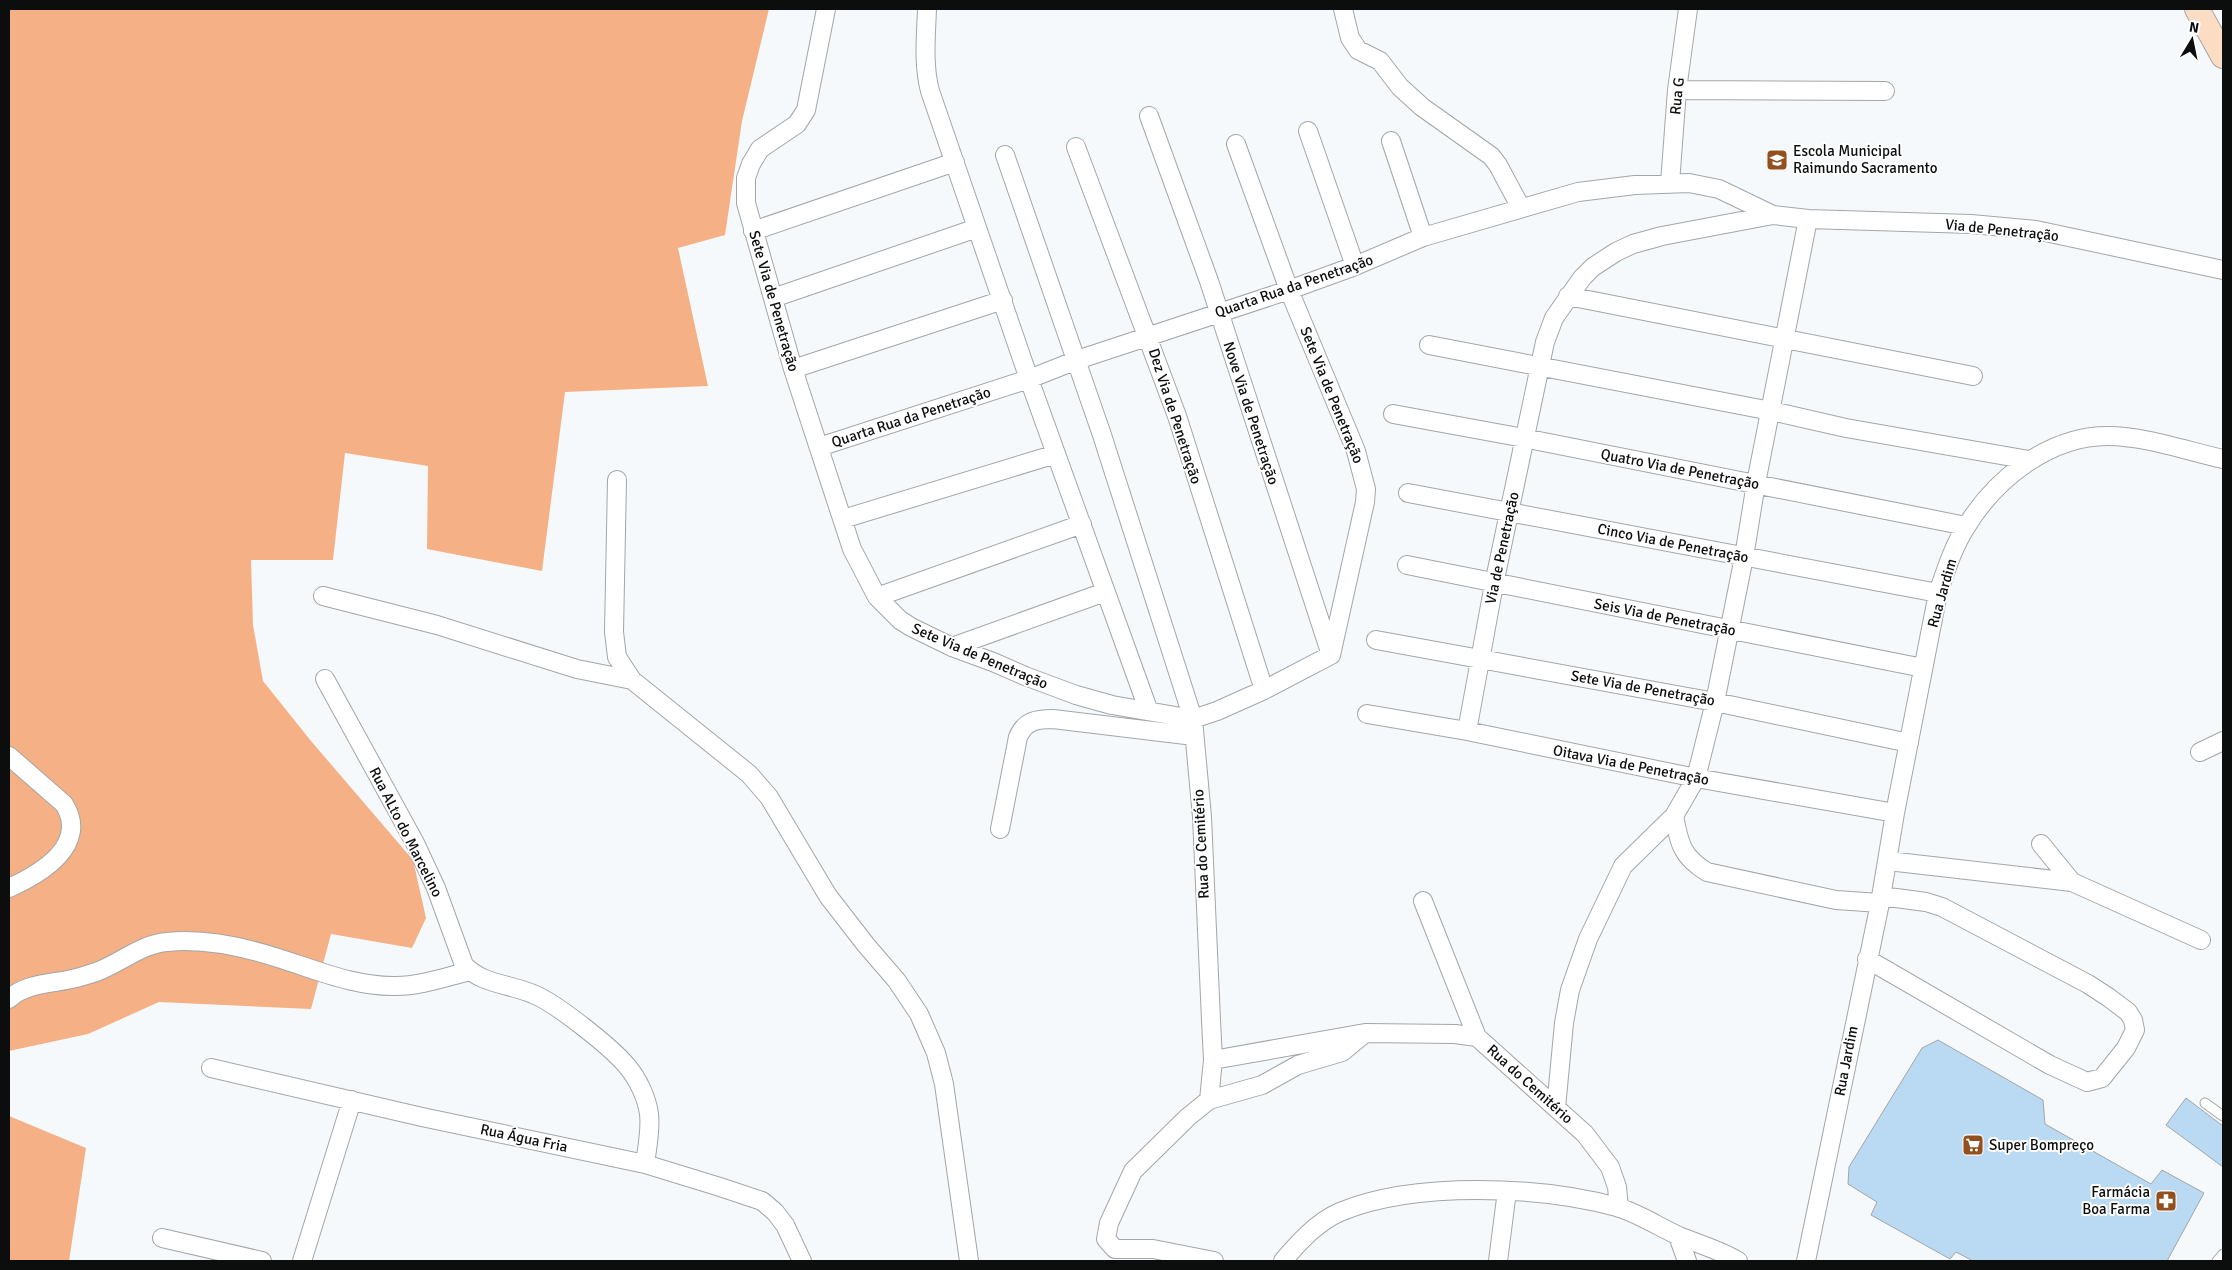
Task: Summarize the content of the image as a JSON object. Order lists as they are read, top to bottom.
{
  "streets": {
    "street": [
      "Rua G",
      "Via de Penetração",
      "Quarta Rua da Penetração",
      "Sete Via de Penetração",
      "Nove Via de Penetração",
      "Dez Via de Penetração",
      "Quatro Via de Penetração",
      "Cinco Via de Penetração",
      "Rua Jardim",
      "Seis Via de Penetração",
      "Oitava Via de Penetração",
      "Rua ALto do Marcelino",
      "Rua do Cemitério",
      "Rua Água Fria"
    ]
  },
  "crossings": [
    ["Rua G", "Quarta Rua da Penetração"],
    ["Via de Penetração", "Quarta Rua da Penetração"],
    ["Via de Penetração", "Sete Via de Penetração"],
    ["Via de Penetração", "Quatro Via de Penetração"],
    ["Via de Penetração", "Cinco Via de Penetração"],
    ["Via de Penetração", "Seis Via de Penetração"],
    ["Via de Penetração", "Oitava Via de Penetração"],
    ["Quarta Rua da Penetração", "Sete Via de Penetração"],
    ["Quarta Rua da Penetração", "Nove Via de Penetração"],
    ["Quarta Rua da Penetração", "Dez Via de Penetração"],
    ["Quarta Rua da Penetração", "Rua do Cemitério"],
    ["Sete Via de Penetração", "Nove Via de Penetração"],
    ["Sete Via de Penetração", "Rua Jardim"],
    ["Sete Via de Penetração", "Rua do Cemitério"],
    ["Quatro Via de Penetração", "Rua Jardim"],
    ["Cinco Via de Penetração", "Rua Jardim"],
    ["Rua Jardim", "Seis Via de Penetração"],
    ["Rua Jardim", "Oitava Via de Penetração"]
  ],
  "places": {
    "school or university": ["Escola Municipal Raimundo Sacramento"],
    "supermarket": ["Super Bompreço"],
    "pharmacy": ["Farmácia Boa Farma"]
  },
  "north": "top"
}
